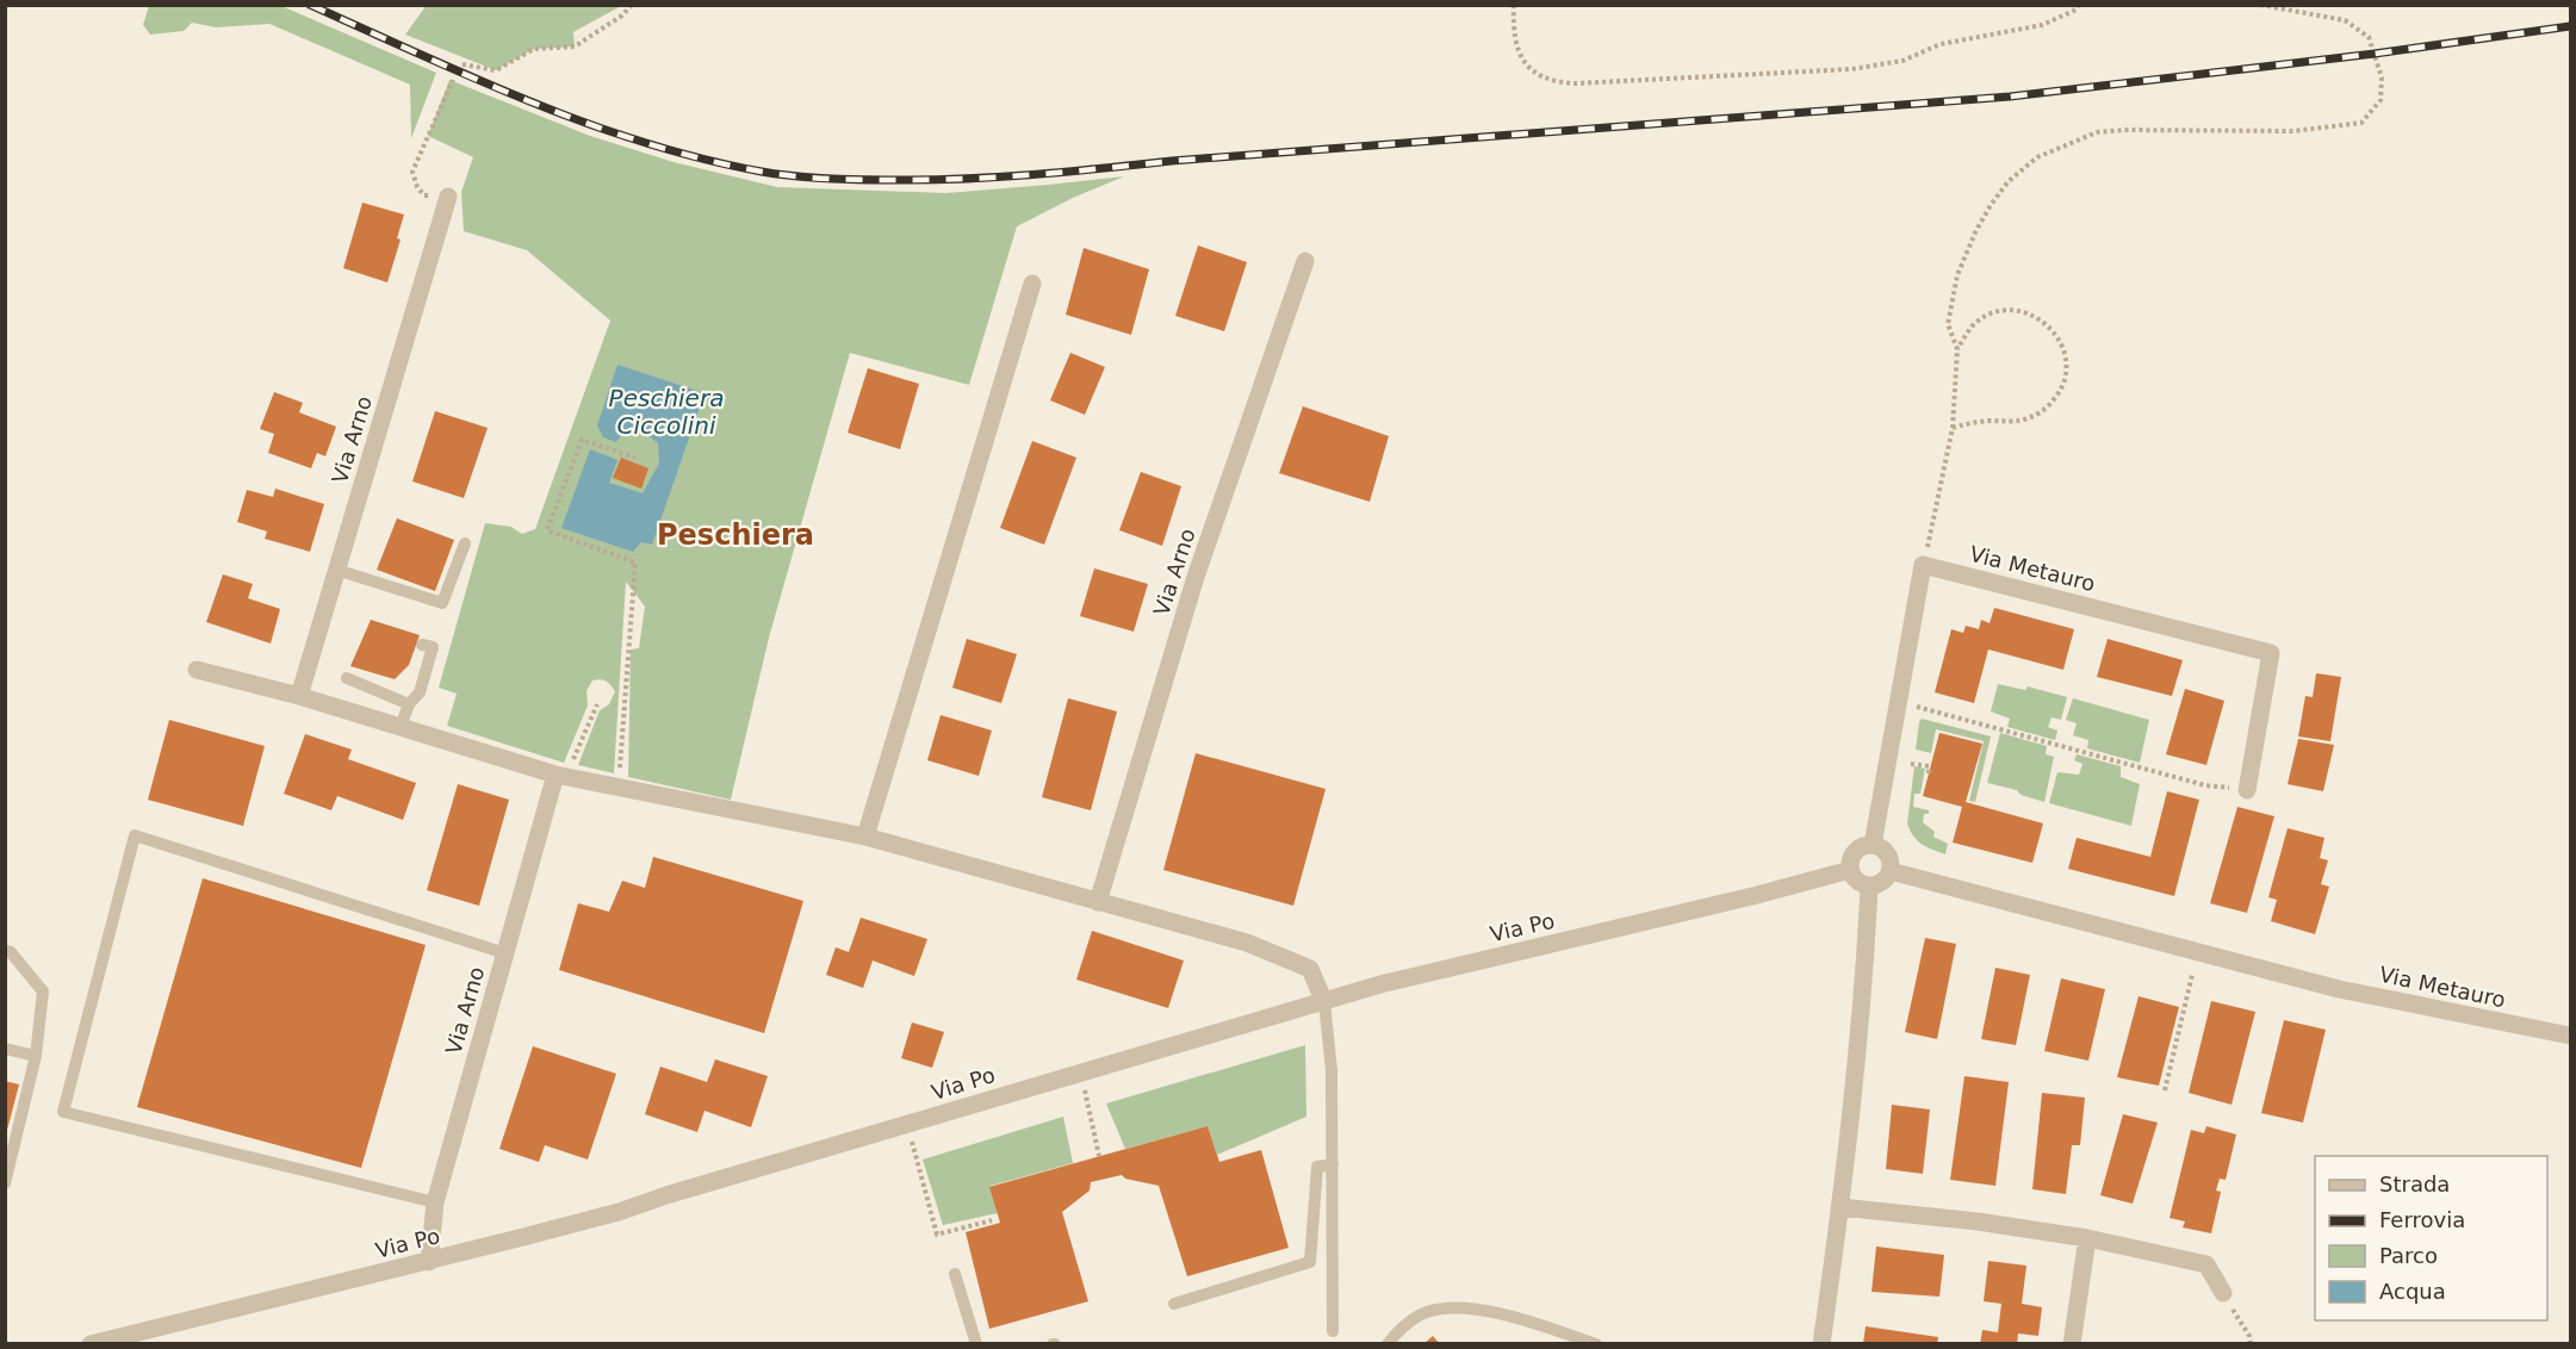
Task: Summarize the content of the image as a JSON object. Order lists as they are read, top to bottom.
{
  "streets": {
    "street": ["Via Arno", "Via Metauro", "Via Po"]
  },
  "crossings": [
    ["Via Arno", "Via Po"],
    ["Via Metauro", "Via Po"]
  ],
  "districts": ["Peschiera"],
  "water": ["Peschiera Ciccolini"],
  "legend": [
    "Strada",
    "Ferrovia",
    "Parco",
    "Acqua"
  ]
}
